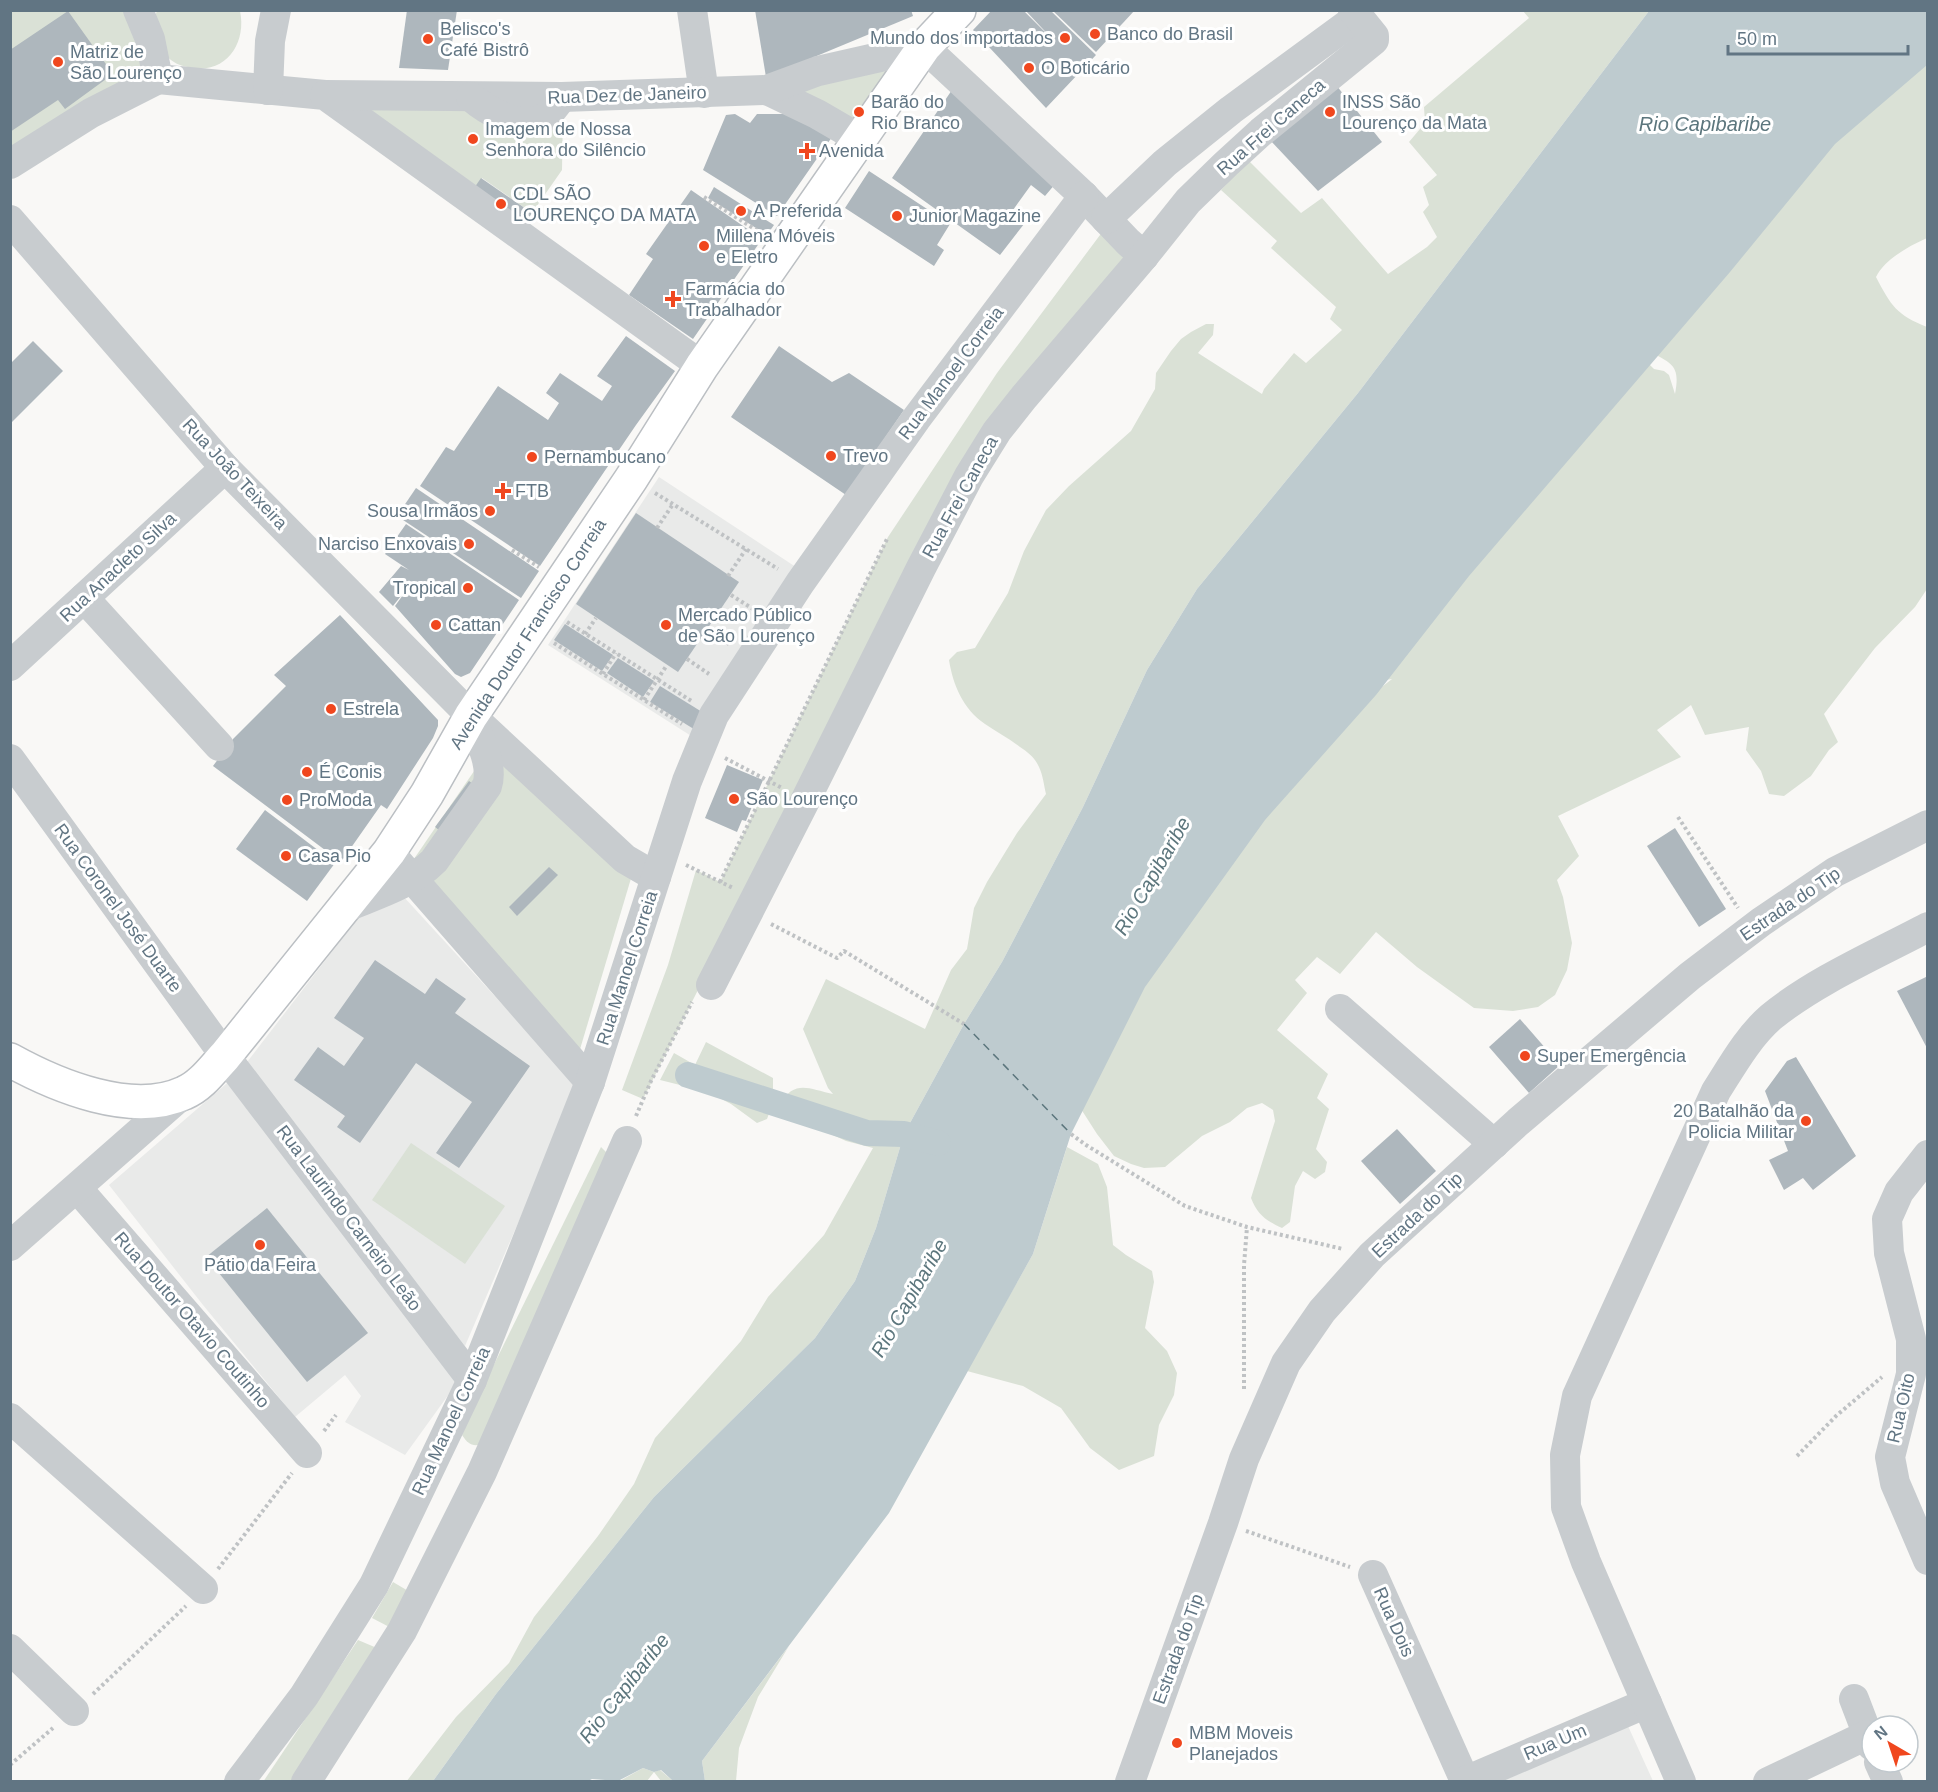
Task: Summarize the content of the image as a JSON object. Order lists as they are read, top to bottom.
{
  "streets": {
    "main road": ["Avenida Doutor Francisco Correia"],
    "street": [
      "Rua Dez de Janeiro",
      "Rua Frei Caneca",
      "Rua Manoel Correia",
      "Rua João Teixeira",
      "Rua Anacleto Silva",
      "Estrada do Tip",
      "Rua Coronel José Duarte",
      "Rua Laurindo Carneiro Leão",
      "Rua Doutor Otavio Coutinho",
      "Rua Oito",
      "Rua Dois",
      "Rua Um"
    ]
  },
  "crossings": [
    ["Rua Dez de Janeiro", "Avenida Doutor Francisco Correia"],
    ["Rua Manoel Correia", "Rua João Teixeira"],
    ["Rua Manoel Correia", "Rua Laurindo Carneiro Leão"],
    ["Rua João Teixeira", "Rua Anacleto Silva"],
    ["Rua João Teixeira", "Avenida Doutor Francisco Correia"],
    ["Avenida Doutor Francisco Correia", "Rua Coronel José Duarte"],
    ["Avenida Doutor Francisco Correia", "Rua Laurindo Carneiro Leão"],
    ["Estrada do Tip", "Rua Dois"],
    ["Rua Coronel José Duarte", "Rua Laurindo Carneiro Leão"],
    ["Rua Dois", "Rua Um"]
  ],
  "water": ["Rio Capibaribe"],
  "places": {
    "other": [
      "Banco do Brasil",
      "Mundo dos importados",
      "Belisco's Café Bistrô",
      "Matriz de São Lourenço",
      "O Boticário",
      "Barão do Rio Branco",
      "INSS São Lourenço da Mata",
      "Imagem de Nossa Senhora do Silêncio",
      "CDL SÃO LOURENÇO DA MATA",
      "A Preferida",
      "Junior Magazine",
      "Millena Móveis e Eletro",
      "Trevo",
      "Pernambucano",
      "Sousa Irmãos",
      "Narciso Enxovais",
      "Tropical",
      "Cattan",
      "Mercado Público de São Lourenço",
      "Estrela",
      "É Conis",
      "São Lourenço",
      "ProModa",
      "Casa Pio",
      "Super Emergência",
      "20 Batalhão da Policia Militar",
      "Pátio da Feira",
      "MBM Moveis Planejados"
    ],
    "health": ["Avenida", "Farmácia do Trabalhador", "FTB"]
  },
  "scale_bar": "50 m",
  "north": "top left"
}
